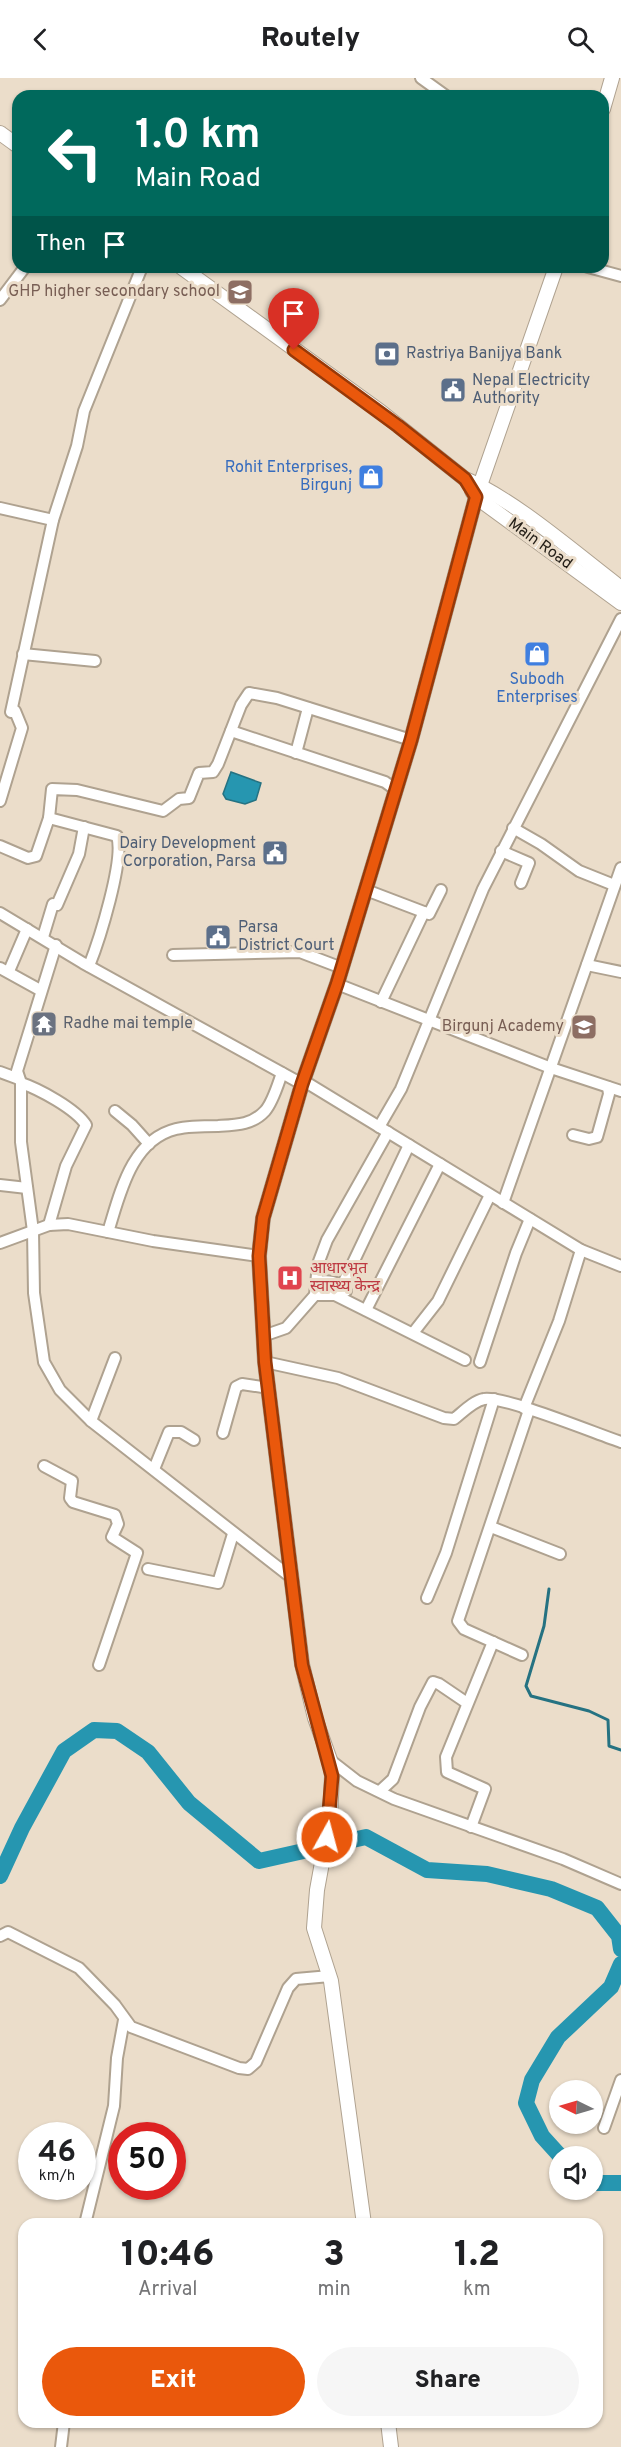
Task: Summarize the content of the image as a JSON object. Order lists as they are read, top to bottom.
{
  "streets": {
    "main road": ["Main Road"]
  },
  "places": {
    "school or university": ["GHP higher secondary school", "Birgunj Academy"],
    "bank": ["Rastriya Banijya Bank"],
    "public building": ["Nepal Electricity Authority", "Dairy Development Corporation, Parsa", "Parsa District Court"],
    "shop": ["Rohit Enterprises, Birgunj", "Subodh Enterprises"],
    "temple": ["Radhe mai temple"],
    "hospital": ["आधारभूत स्वास्थ्य केन्द्र"]
  },
  "north": "left",
  "page": {
    "header": "Routely",
    "turn": ["1.0 km", "Main Road"],
    "then": "Then",
    "speed": "46 km/h",
    "limit": "50",
    "eta": [
      "10:46",
      "Arrival",
      "3",
      "min",
      "1.2",
      "km"
    ],
    "buttons": ["Exit", "Share"]
  }
}
